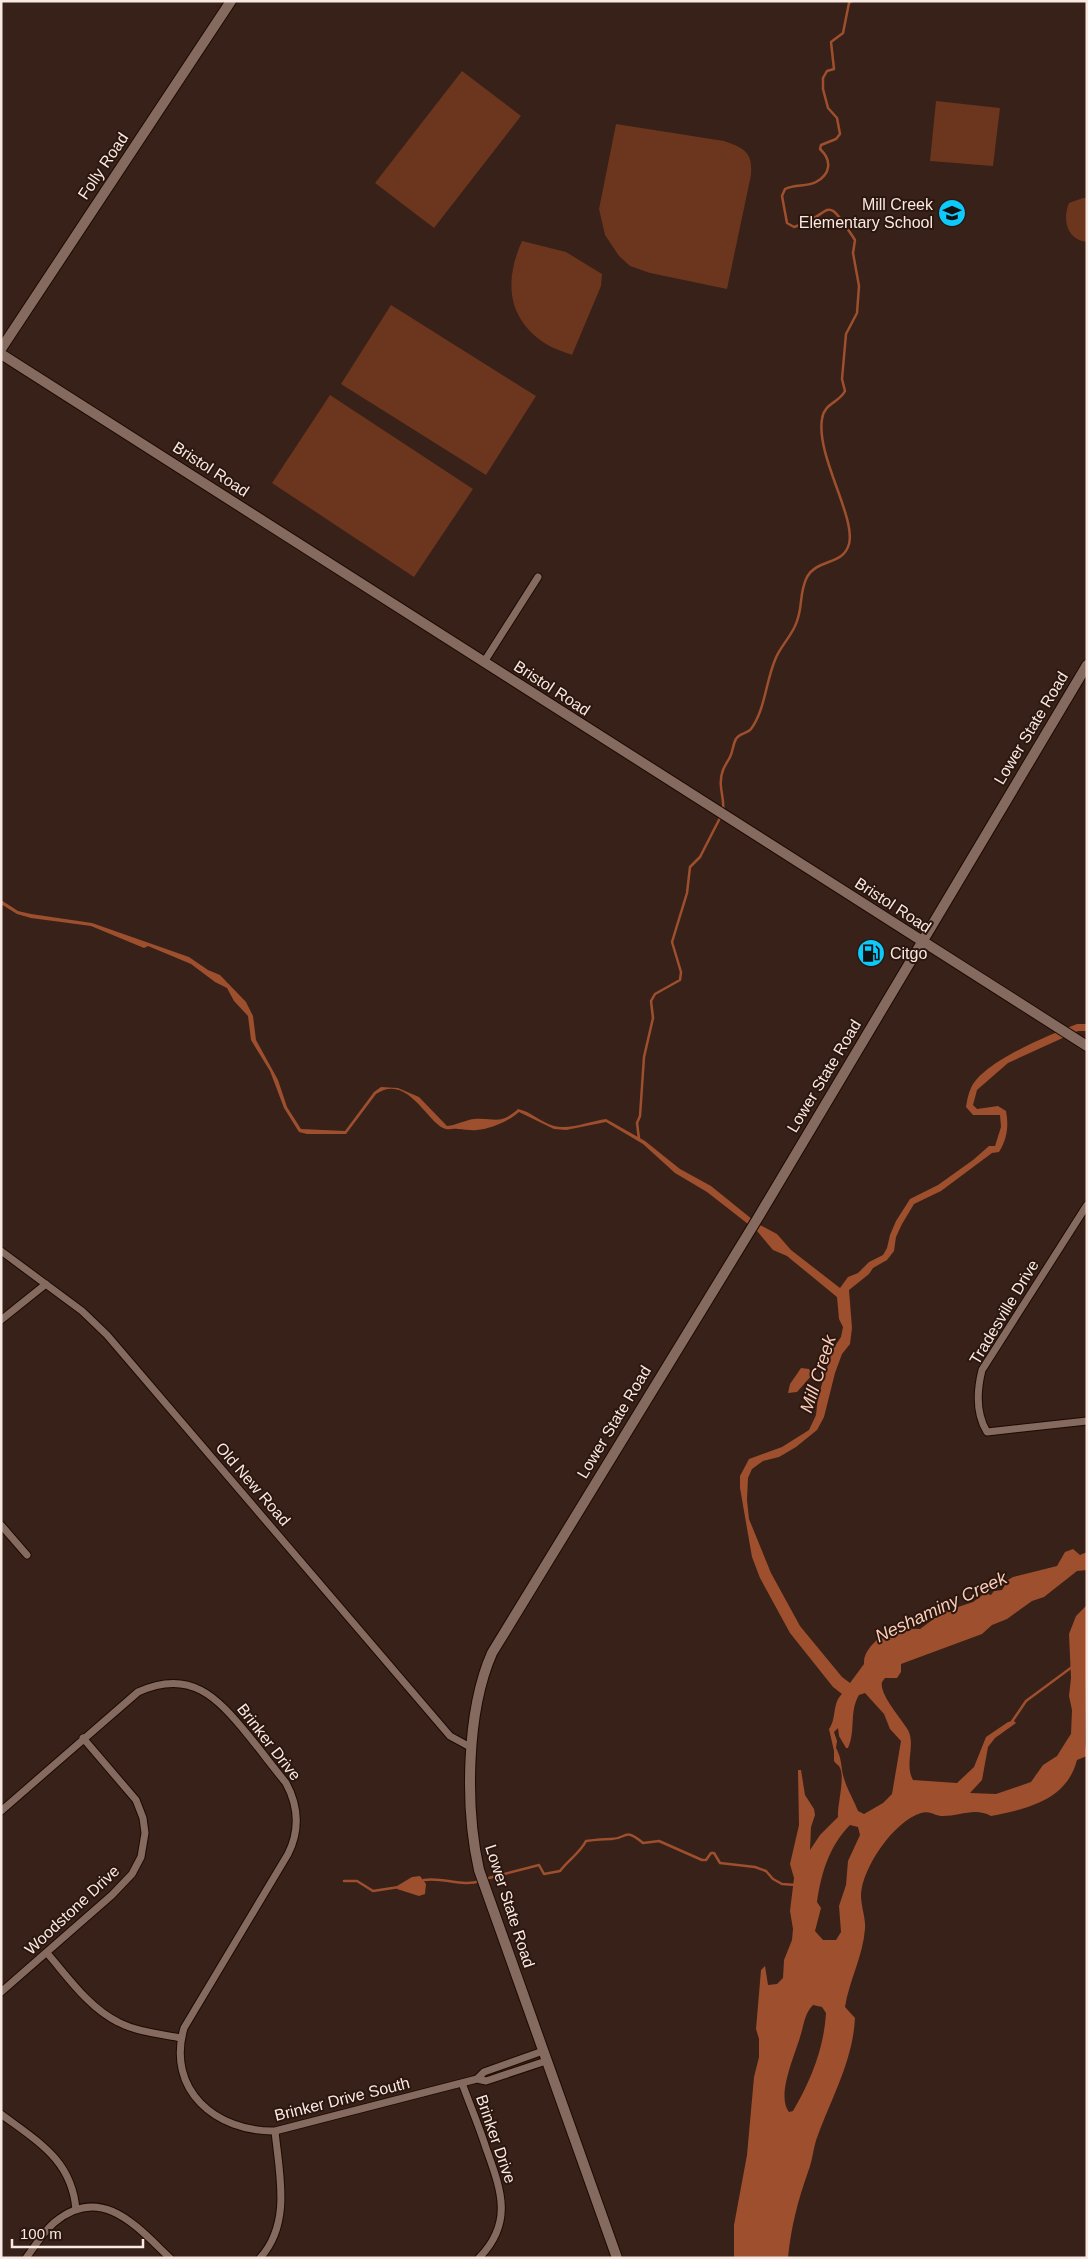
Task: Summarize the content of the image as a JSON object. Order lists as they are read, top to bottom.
{
  "streets": {
    "street": [
      "Folly Road",
      "Bristol Road",
      "Lower State Road",
      "Tradesville Drive",
      "Old New Road",
      "Brinker Drive",
      "Woodstone Drive",
      "Brinker Drive South"
    ]
  },
  "crossings": [
    ["Bristol Road", "Lower State Road"],
    ["Lower State Road", "Old New Road"],
    ["Lower State Road", "Brinker Drive South"],
    ["Brinker Drive", "Woodstone Drive"],
    ["Brinker Drive", "Brinker Drive South"]
  ],
  "water": ["Mill Creek", "Neshaminy Creek"],
  "places": {
    "school or university": ["Mill Creek Elementary School"],
    "fuel station": ["Citgo"]
  },
  "scale_bar": "100 m"
}
